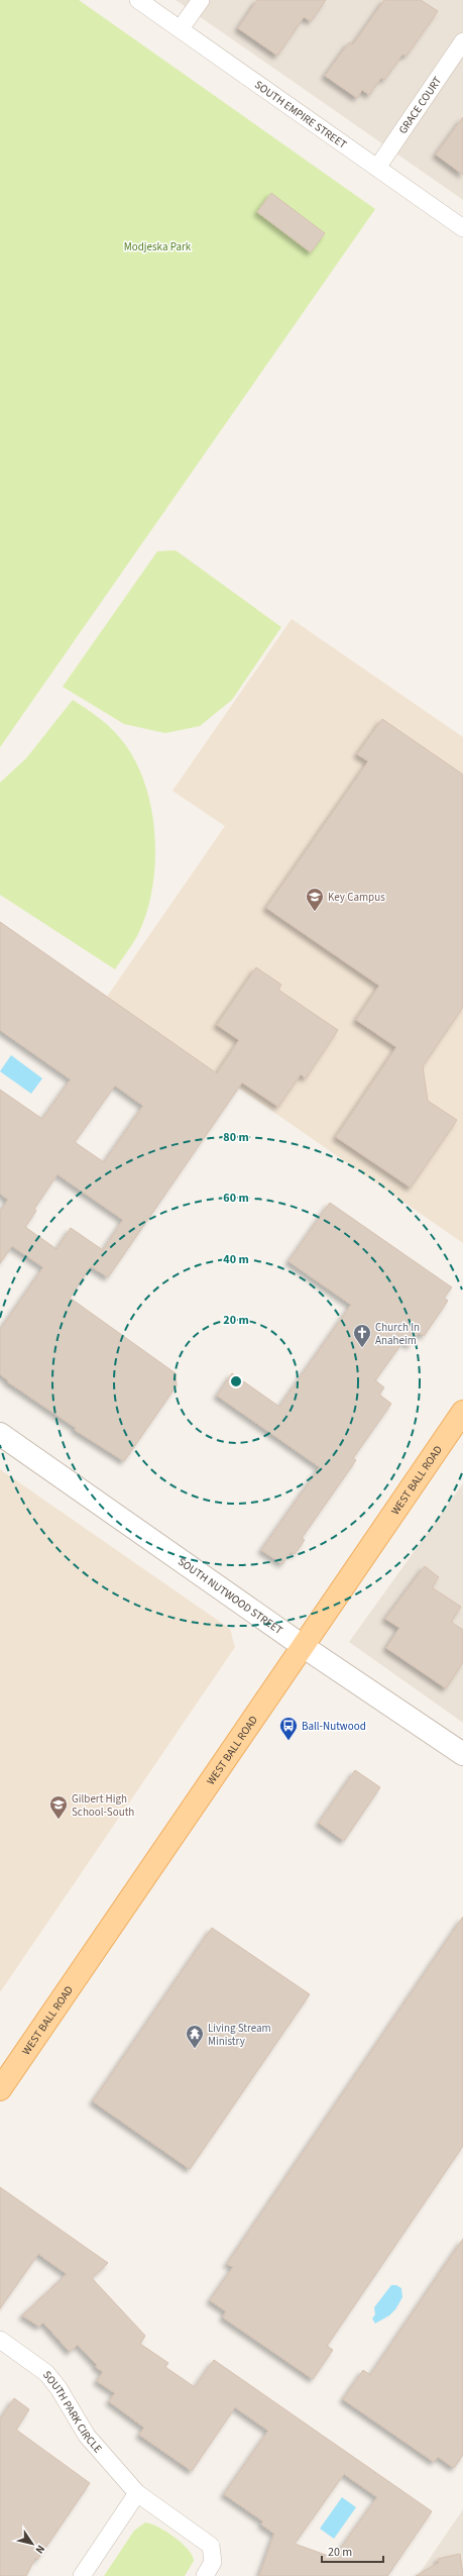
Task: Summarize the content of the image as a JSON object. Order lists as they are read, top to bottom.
{
  "streets": {
    "main road": ["WEST BALL ROAD"],
    "street": [
      "GRACE COURT",
      "SOUTH EMPIRE STREET",
      "SOUTH NUTWOOD STREET",
      "SOUTH PARK CIRCLE"
    ]
  },
  "crossings": [
    ["GRACE COURT", "SOUTH EMPIRE STREET"],
    ["WEST BALL ROAD", "SOUTH NUTWOOD STREET"]
  ],
  "parks": ["Modjeska Park"],
  "places": {
    "school or university": ["Key Campus", "Gilbert High School-South"],
    "church": ["Church In Anaheim"],
    "bus stop": ["Ball-Nutwood"],
    "temple": ["Living Stream Ministry"]
  },
  "scale_bar": "20 m",
  "north": "bottom right",
  "rings": [
    "80 m",
    "60 m",
    "40 m",
    "20 m"
  ]
}
